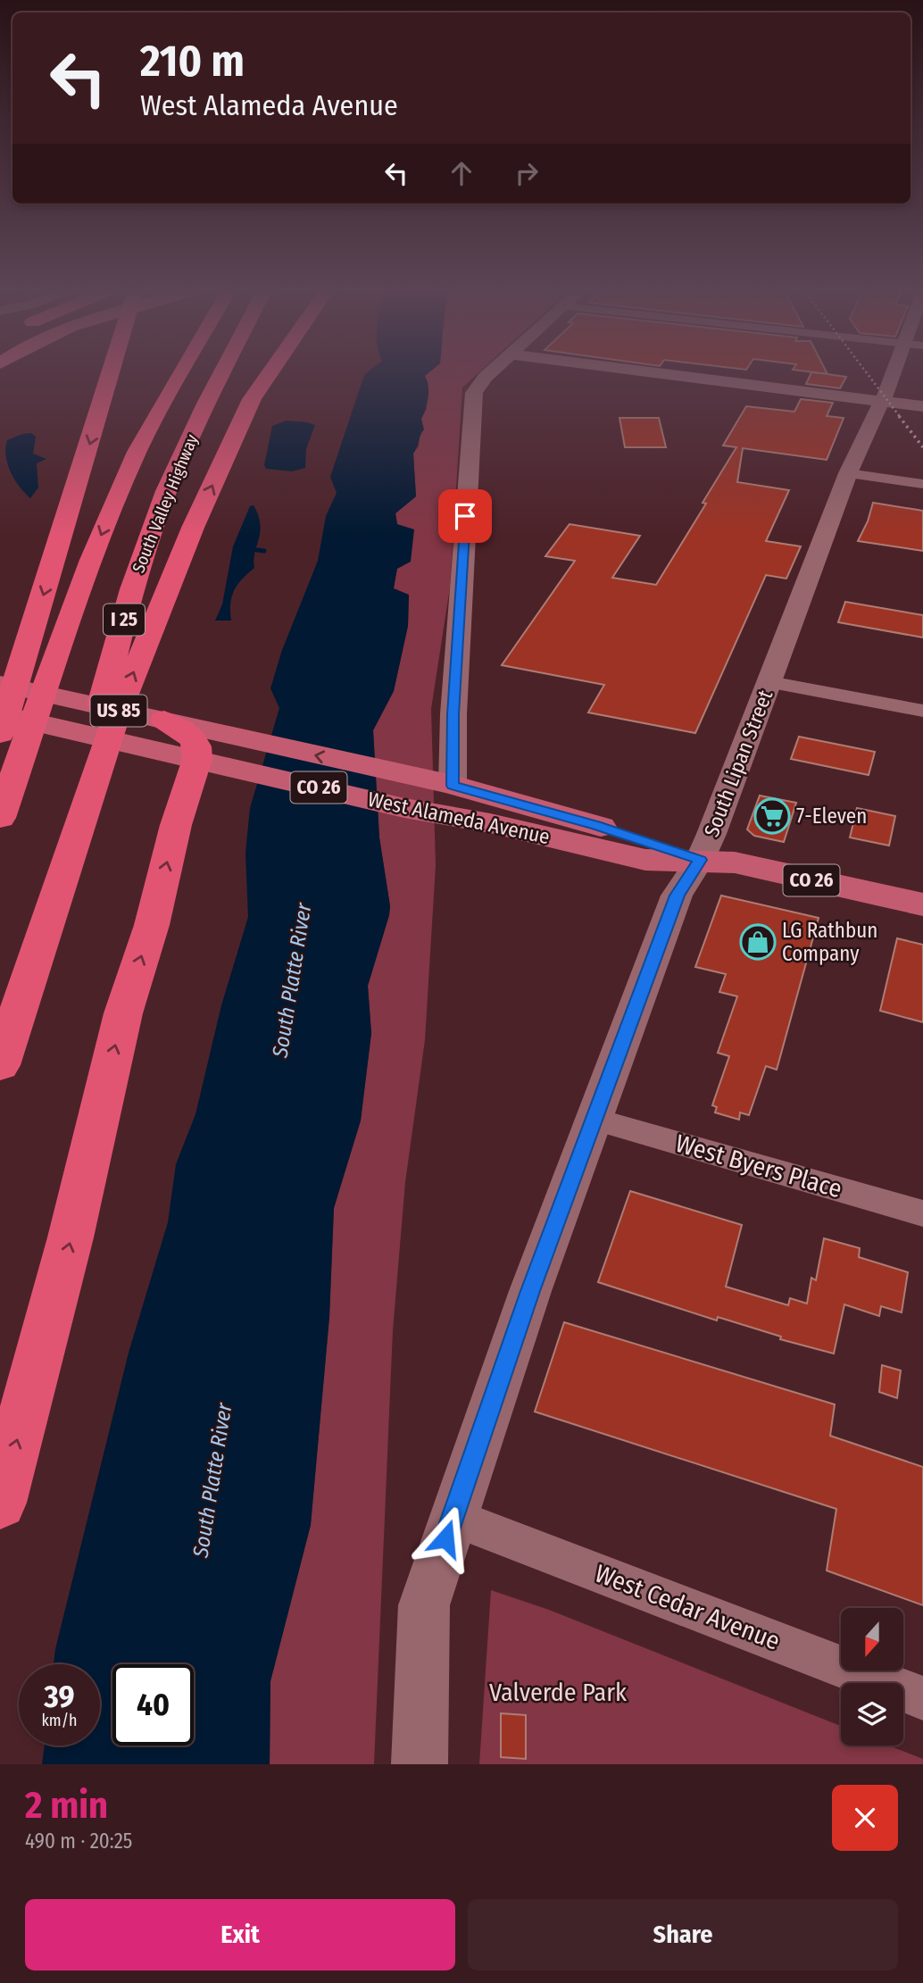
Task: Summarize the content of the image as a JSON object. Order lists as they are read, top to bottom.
{
  "streets": {
    "highway": ["South Valley Highway", "I 25", "US 85"],
    "main road": ["CO 26", "West Alameda Avenue"],
    "street": ["South Lipan Street", "West Byers Place", "West Cedar Avenue"]
  },
  "crossings": [
    ["South Lipan Street", "West Alameda Avenue"],
    ["South Lipan Street", "West Byers Place"],
    ["South Lipan Street", "West Cedar Avenue"]
  ],
  "water": ["South Platte River"],
  "parks": ["Valverde Park"],
  "places": {
    "supermarket": ["7-Eleven"],
    "shop": ["LG Rathbun Company"]
  },
  "north": "bottom",
  "page": {
    "turn": ["210 m", "West Alameda Avenue"],
    "speed": "39 km/h",
    "limit": "40",
    "heading": ["2 min", "490 m · 20:25"],
    "buttons": ["Exit", "Share"]
  }
}
